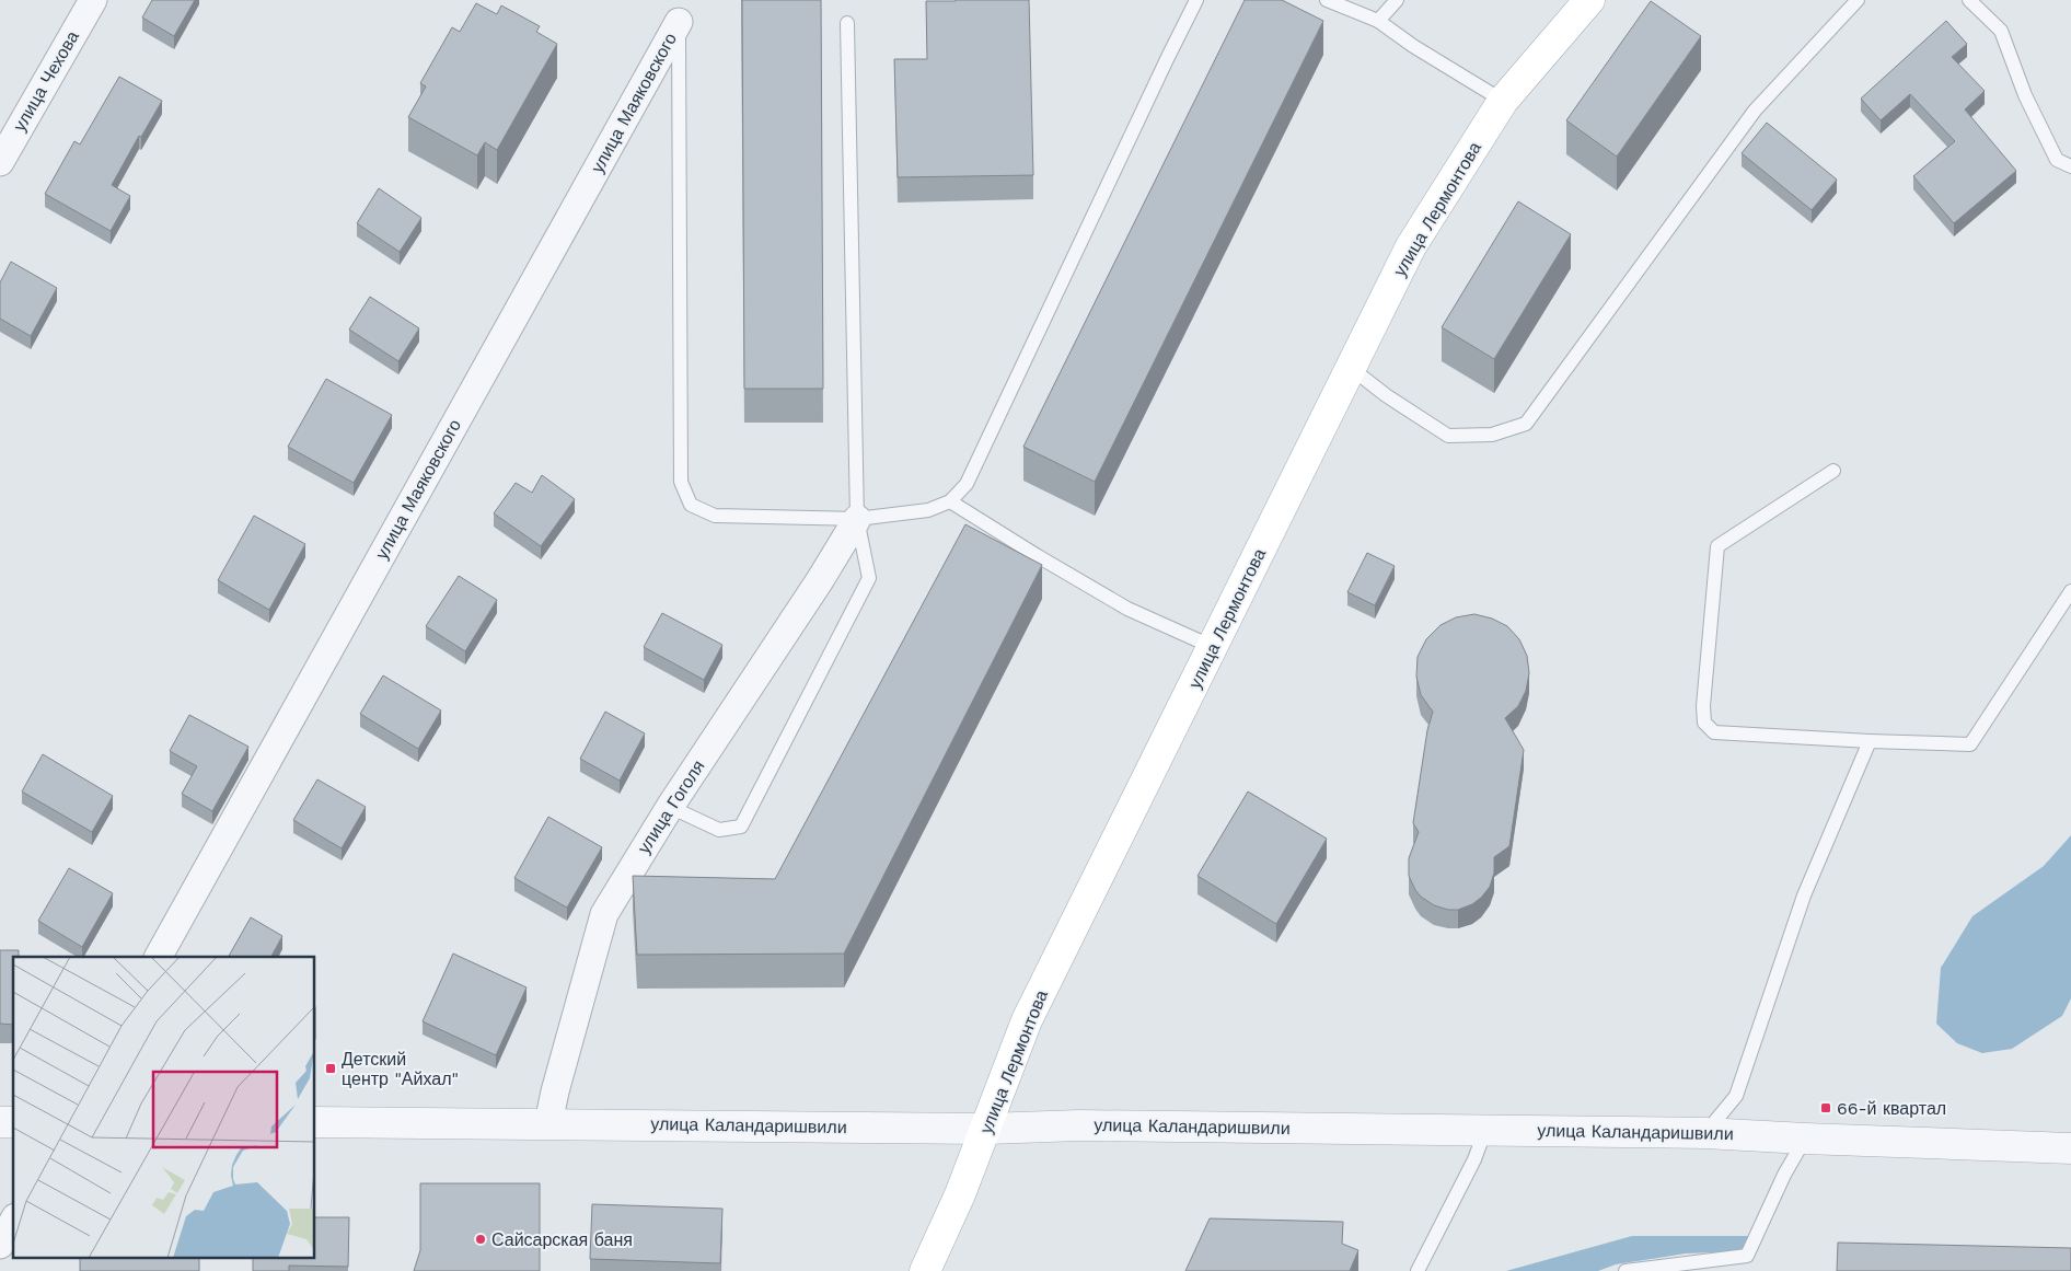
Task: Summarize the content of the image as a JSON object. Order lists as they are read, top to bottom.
{
  "streets": {
    "main road": ["улица Лермонтова"],
    "street": [
      "улица Чехова",
      "улица Маяковского",
      "улица Гоголя",
      "улица Каландаришвили"
    ]
  },
  "crossings": [
    ["улица Лермонтова", "улица Каландаришвили"],
    ["улица Гоголя", "улица Каландаришвили"]
  ],
  "places": {
    "transit": ["Детский центр \"Айхал\"", "66-й квартал"],
    "other": ["Сайсарская баня"]
  }
}
